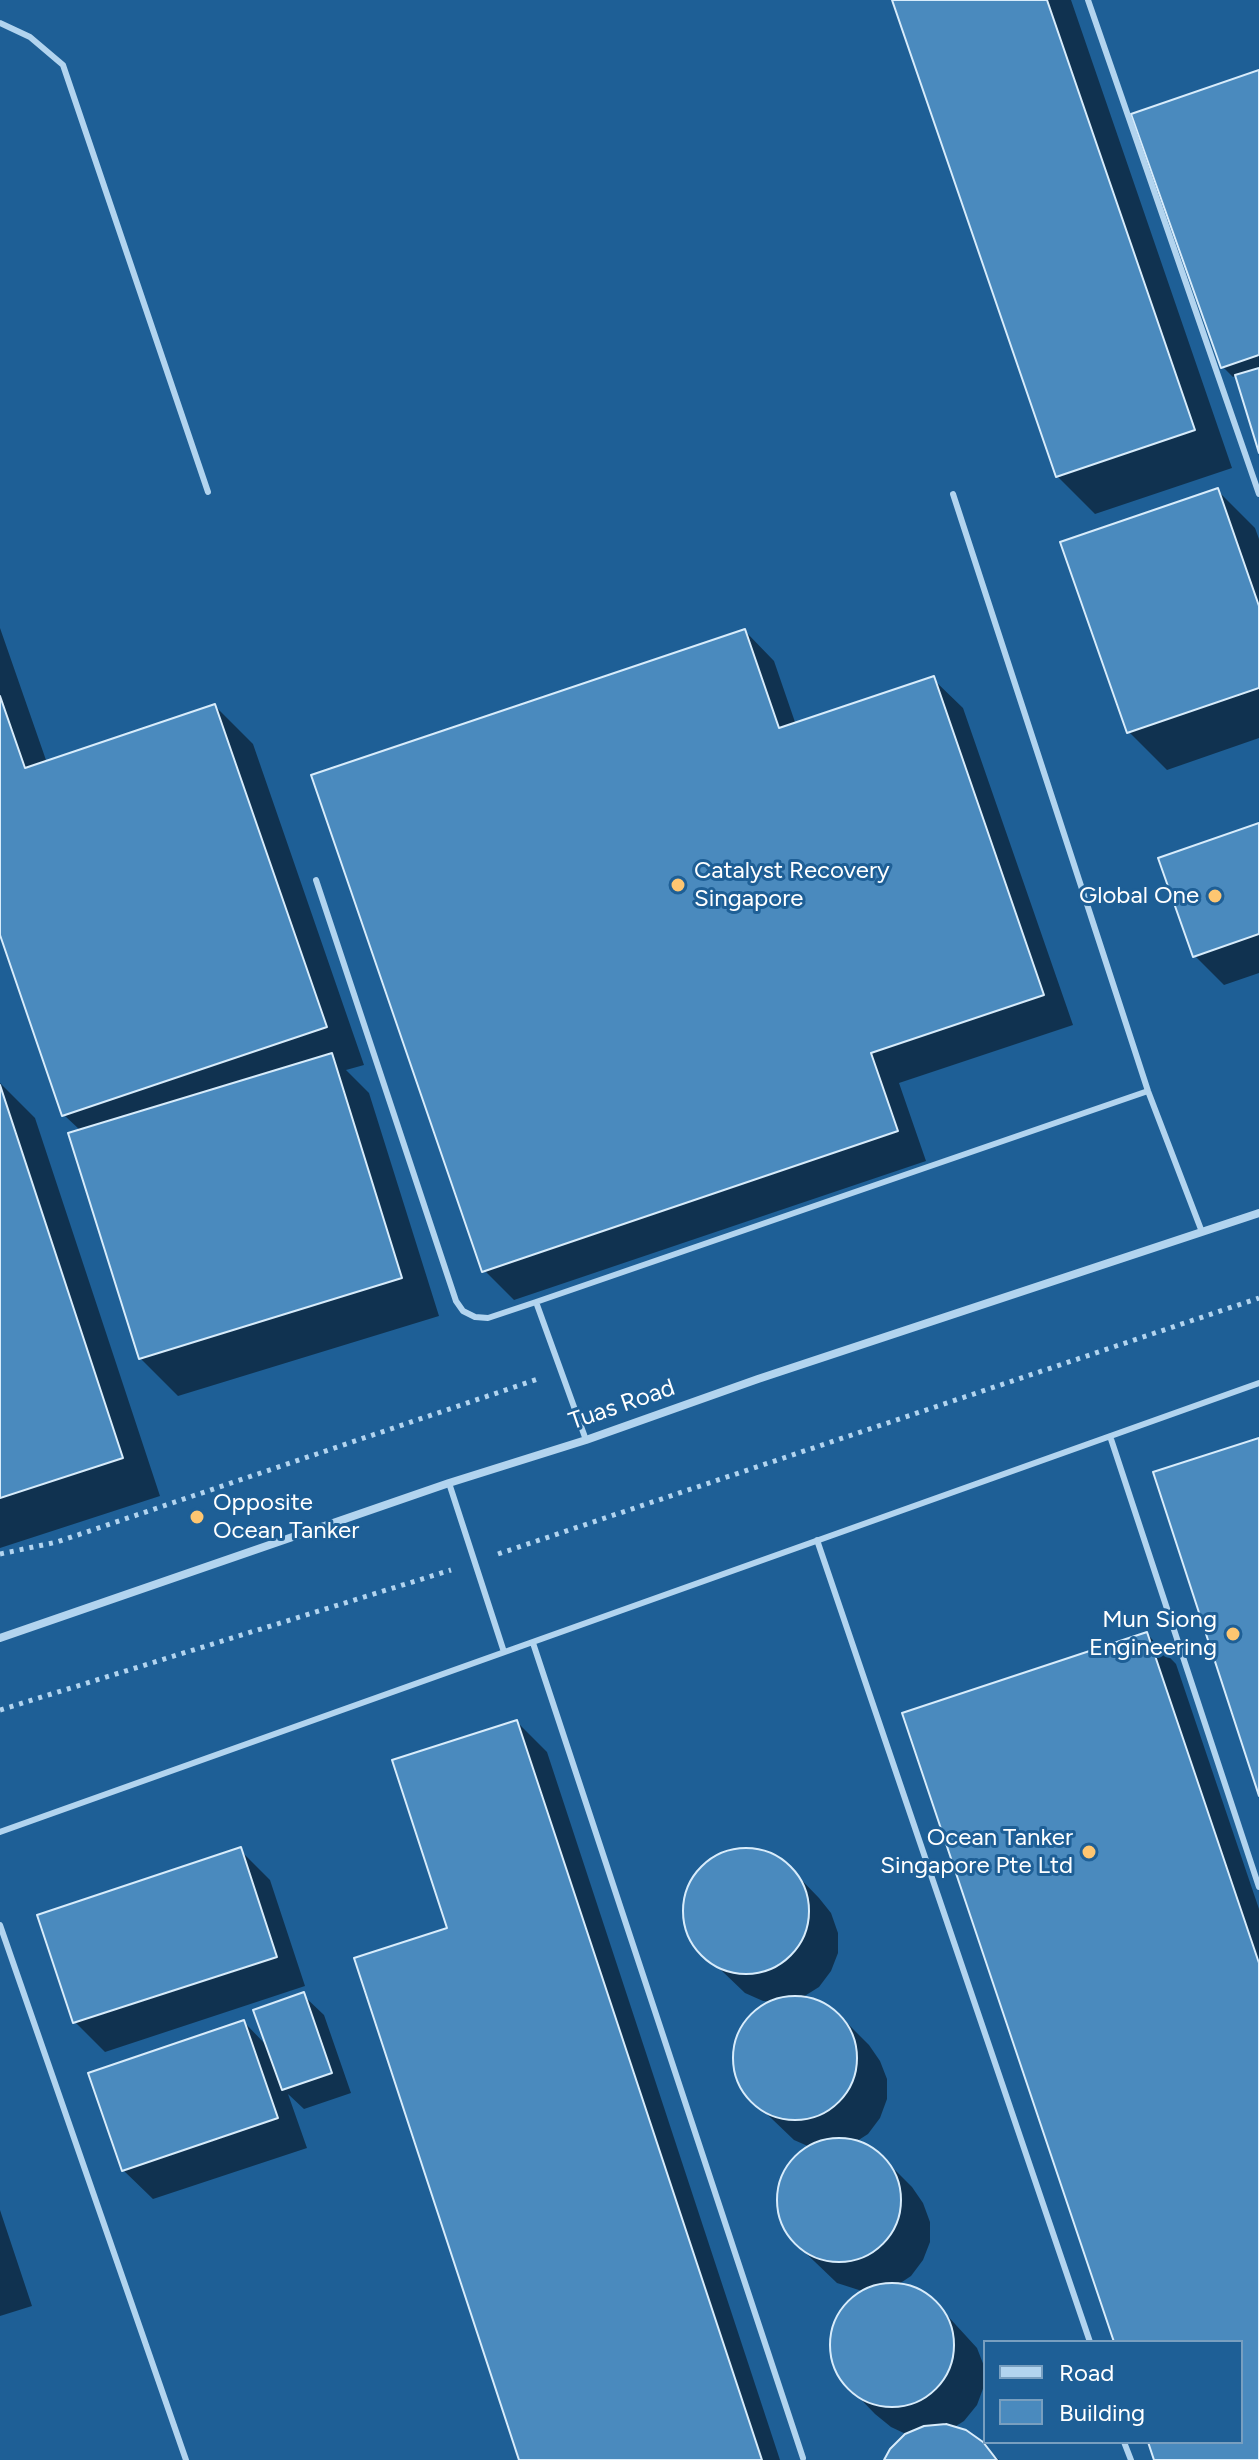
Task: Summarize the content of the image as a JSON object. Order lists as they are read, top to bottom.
{
  "streets": {
    "street": ["Tuas Road"]
  },
  "places": [
    "Catalyst Recovery Singapore",
    "Global One",
    "Opposite Ocean Tanker",
    "Mun Siong Engineering",
    "Ocean Tanker Singapore Pte Ltd"
  ],
  "legend": ["Road", "Building"]
}
